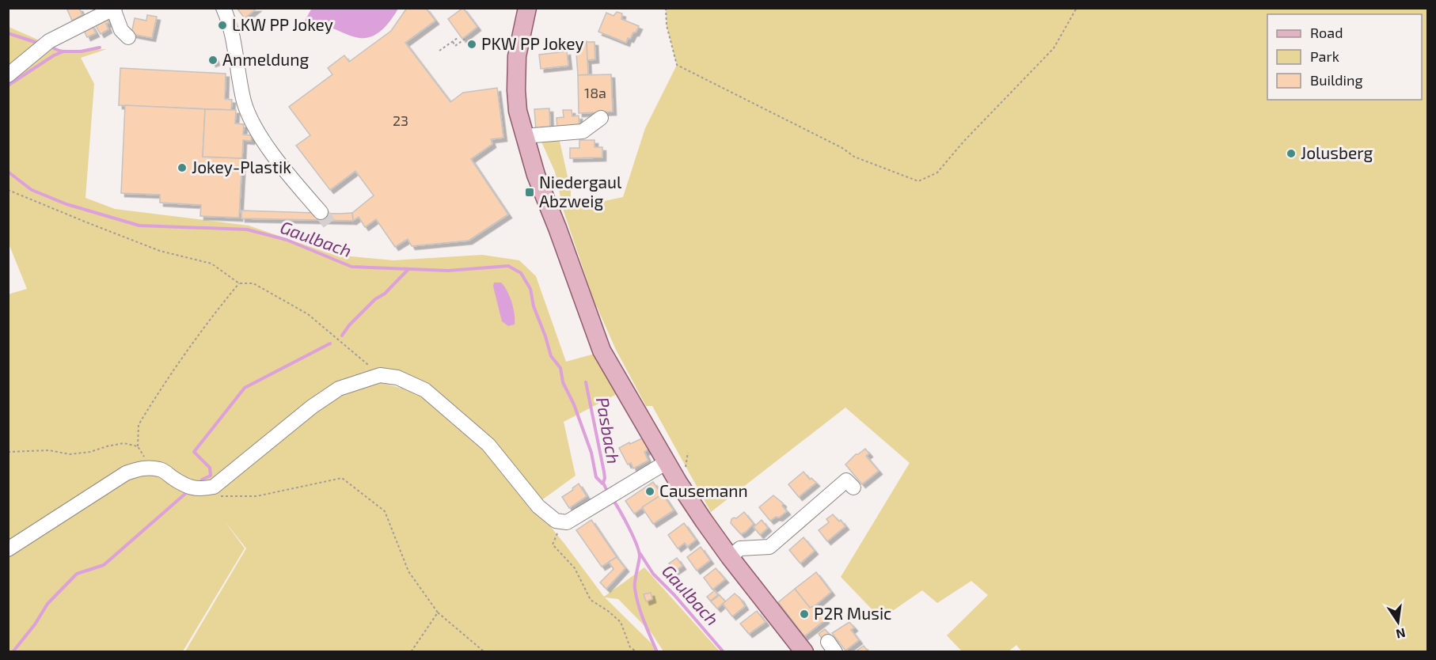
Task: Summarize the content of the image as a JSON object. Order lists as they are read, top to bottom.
{
  "water": ["Gaulbach", "Pasbach"],
  "places": {
    "other": [
      "LKW PP Jokey",
      "PKW PP Jokey",
      "Anmeldung",
      "Jolusberg",
      "Jokey-Plastik",
      "Causemann",
      "P2R Music"
    ],
    "transit": ["Niedergaul Abzweig"]
  },
  "house_numbers": ["18a", "23"],
  "legend": ["Road", "Park", "Building"],
  "north": "bottom"
}
